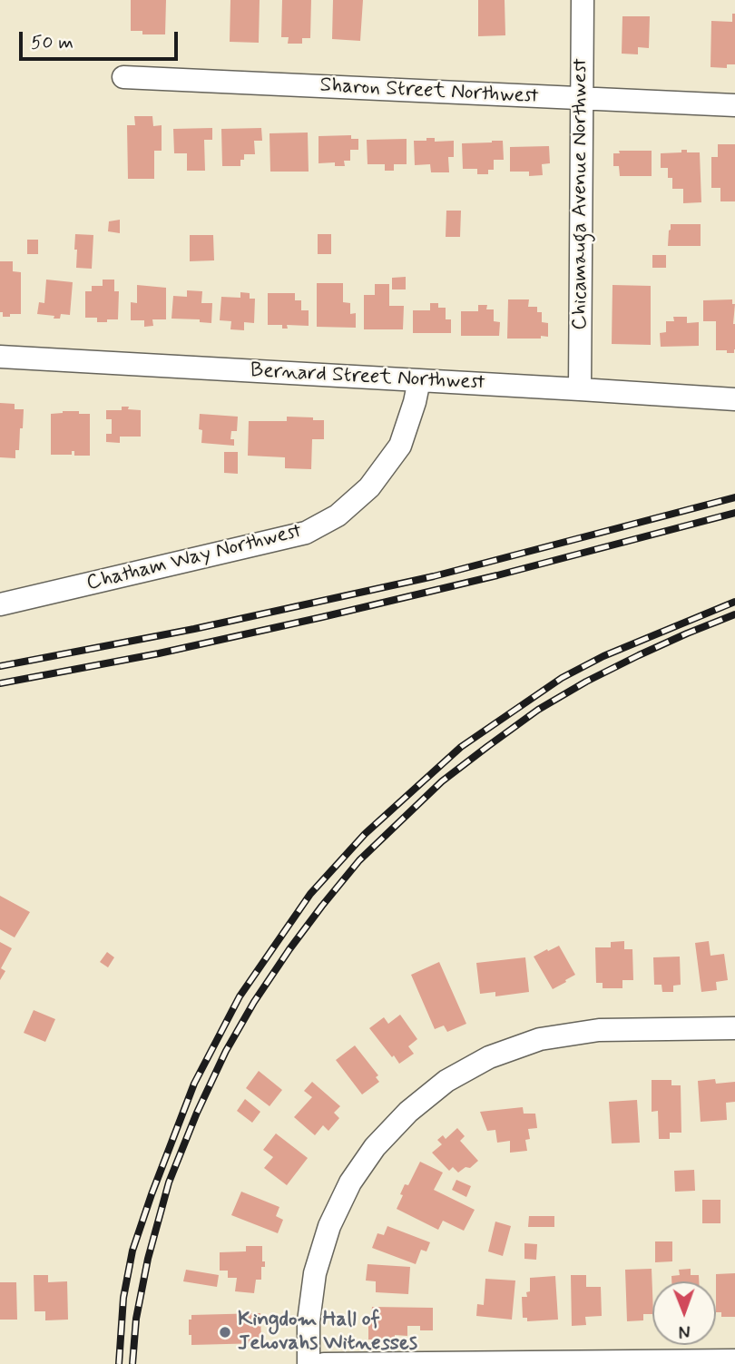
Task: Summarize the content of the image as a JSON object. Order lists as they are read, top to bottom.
{
  "streets": {
    "street": [
      "Sharon Street Northwest",
      "Chicamauga Avenue Northwest",
      "Bernard Street Northwest",
      "Chatham Way Northwest"
    ]
  },
  "crossings": [
    ["Sharon Street Northwest", "Chicamauga Avenue Northwest"],
    ["Chicamauga Avenue Northwest", "Bernard Street Northwest"],
    ["Bernard Street Northwest", "Chatham Way Northwest"]
  ],
  "places": ["Kingdom Hall of Jehovahs Witnesses"],
  "scale_bar": "50 m",
  "north": "bottom"
}
